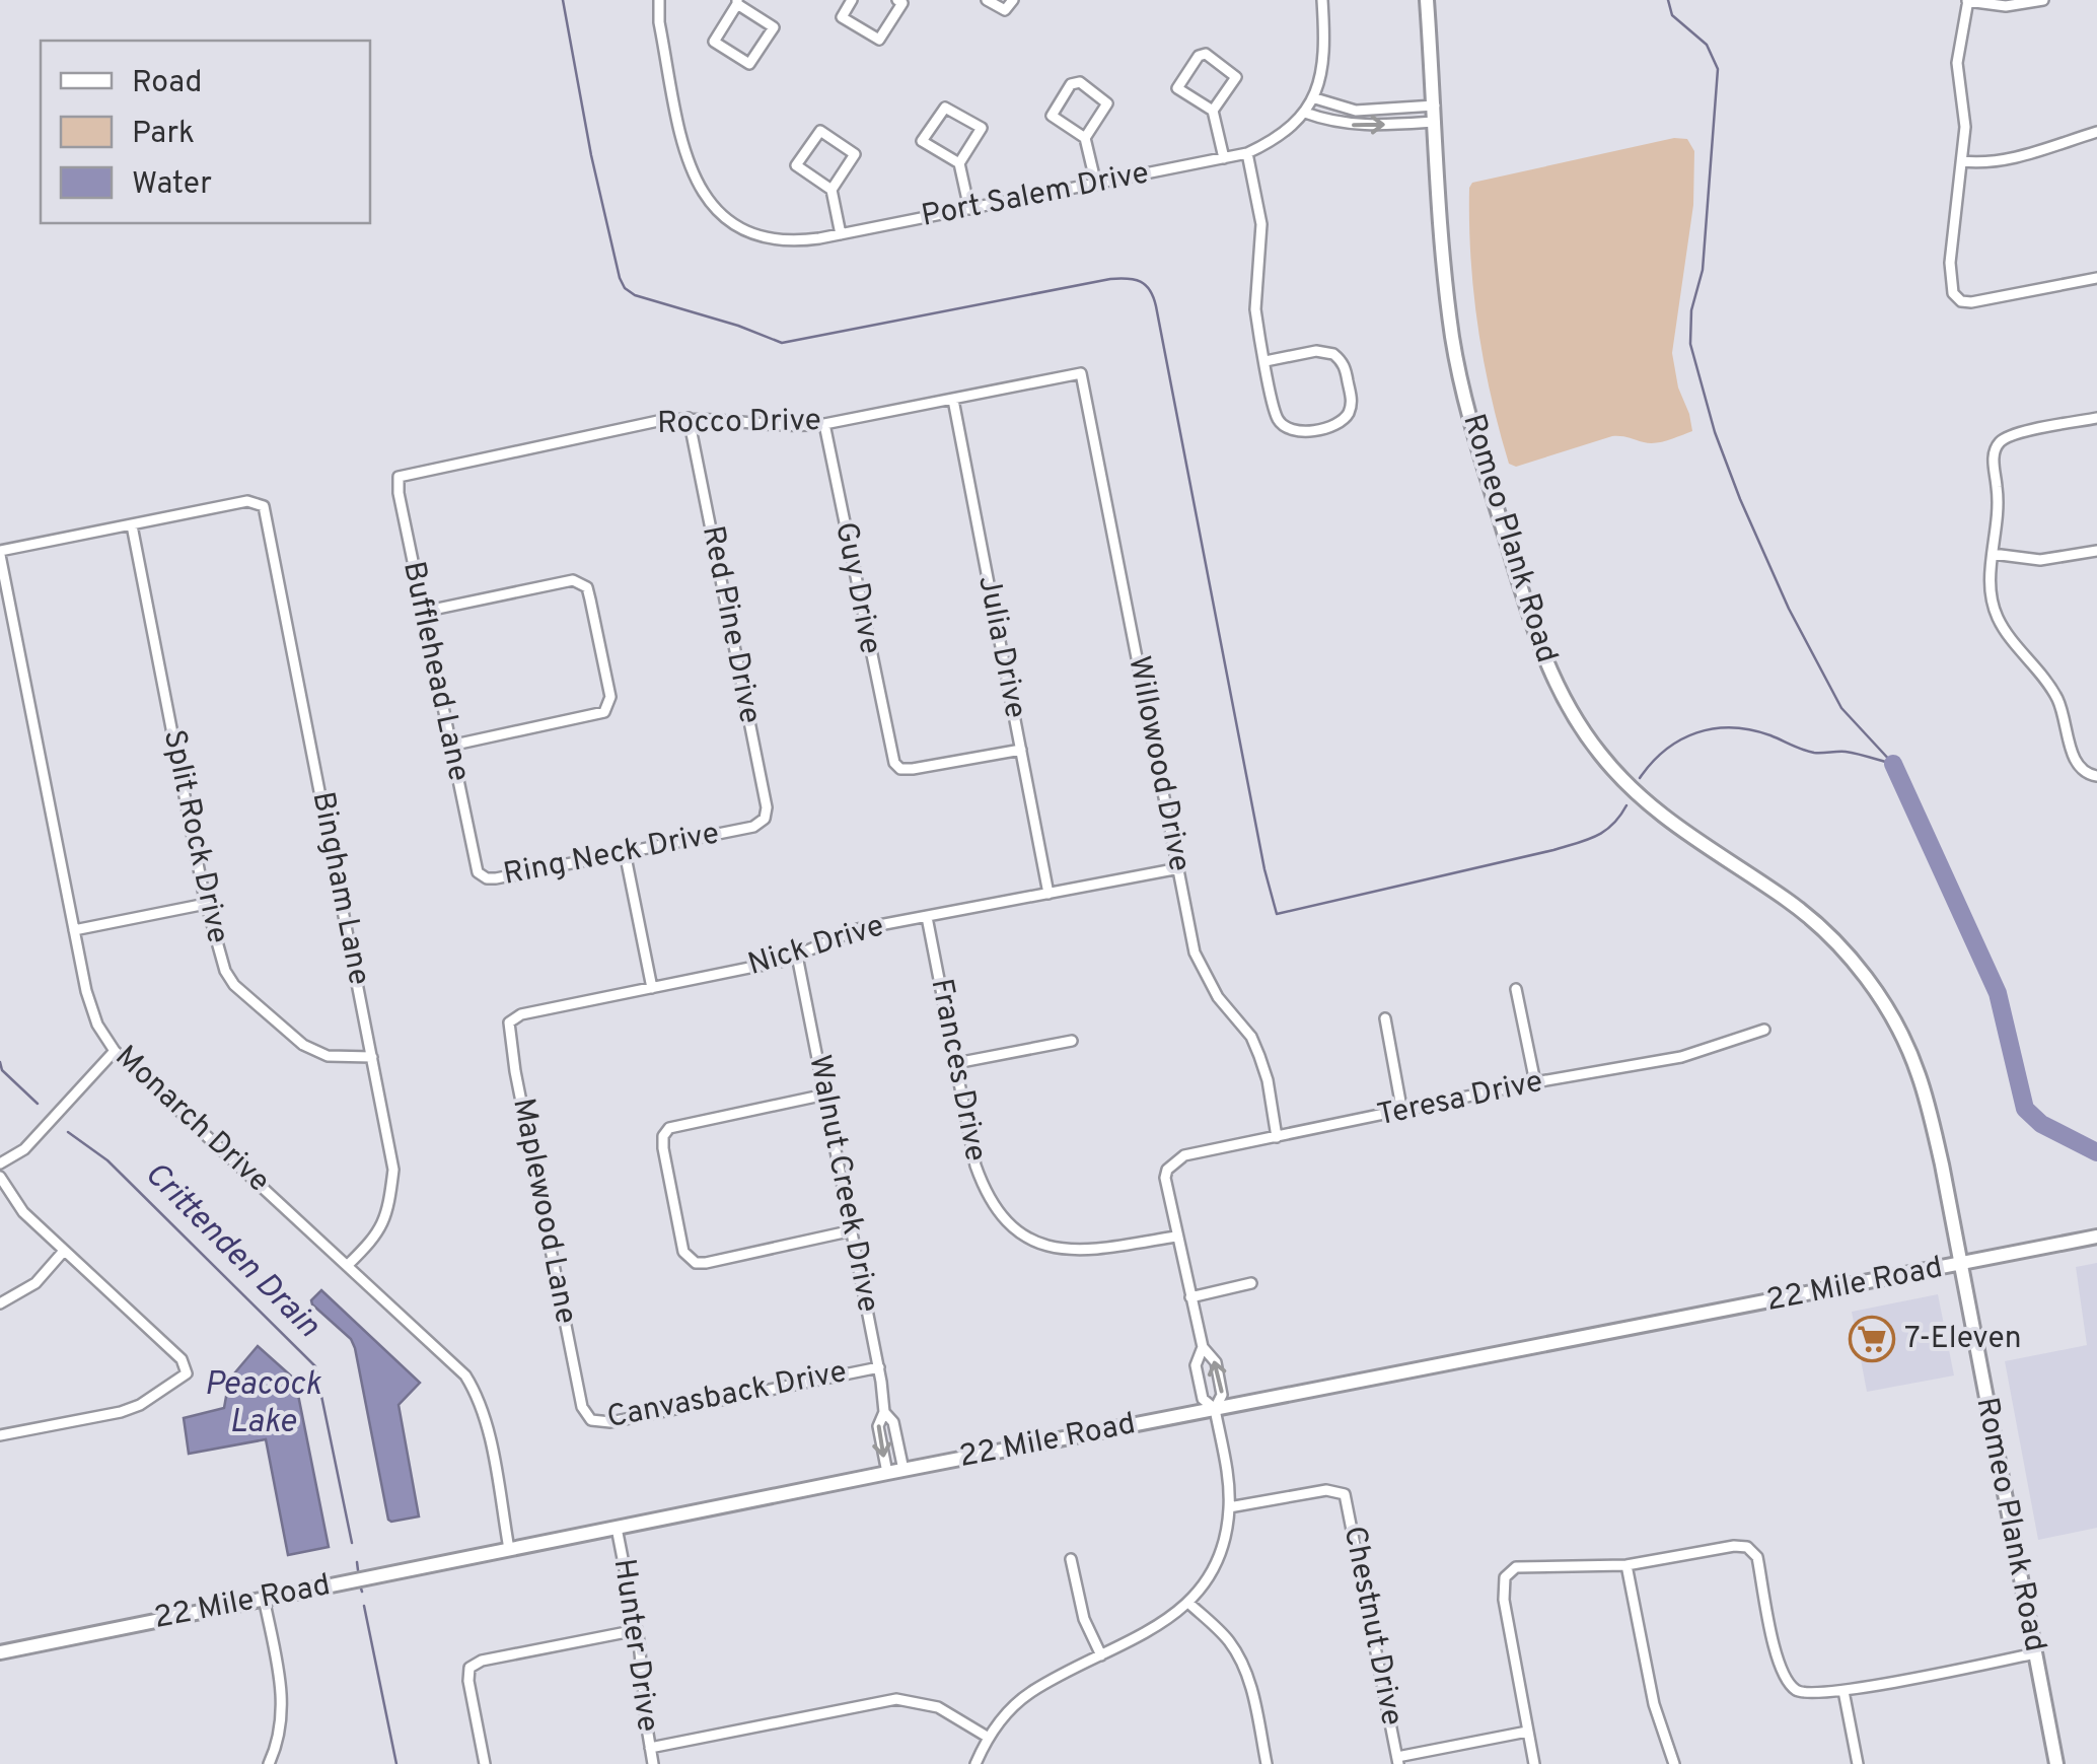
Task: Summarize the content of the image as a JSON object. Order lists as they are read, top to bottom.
{
  "streets": {
    "street": [
      "Port Salem Drive",
      "Rocco Drive",
      "Romeo Plank Road",
      "Guy Drive",
      "Red Pine Drive",
      "Julia Drive",
      "Bufflehead Lane",
      "Willowood Drive",
      "Split Rock Drive",
      "Ring Neck Drive",
      "Bingham Lane",
      "Nick Drive",
      "Frances Drive",
      "Teresa Drive",
      "Monarch Drive",
      "Walnut Creek Drive",
      "Maplewood Lane",
      "22 Mile Road",
      "Canvasback Drive",
      "Chestnut Drive",
      "Hunter Drive"
    ]
  },
  "crossings": [
    ["Rocco Drive", "Guy Drive"],
    ["Rocco Drive", "Red Pine Drive"],
    ["Rocco Drive", "Julia Drive"],
    ["Rocco Drive", "Bufflehead Lane"],
    ["Rocco Drive", "Willowood Drive"],
    ["Romeo Plank Road", "22 Mile Road"],
    ["Guy Drive", "Julia Drive"],
    ["Red Pine Drive", "Ring Neck Drive"],
    ["Julia Drive", "Nick Drive"],
    ["Bufflehead Lane", "Ring Neck Drive"],
    ["Willowood Drive", "Nick Drive"],
    ["Willowood Drive", "Teresa Drive"],
    ["Split Rock Drive", "Bingham Lane"],
    ["Bingham Lane", "Monarch Drive"],
    ["Nick Drive", "Frances Drive"],
    ["Nick Drive", "Walnut Creek Drive"],
    ["Nick Drive", "Maplewood Lane"],
    ["Frances Drive", "Teresa Drive"],
    ["Monarch Drive", "22 Mile Road"],
    ["Walnut Creek Drive", "22 Mile Road"],
    ["Walnut Creek Drive", "Canvasback Drive"],
    ["Maplewood Lane", "Canvasback Drive"],
    ["22 Mile Road", "Hunter Drive"]
  ],
  "water": ["Crittenden Drain", "Peacock Lake"],
  "places": {
    "supermarket": ["7-Eleven"]
  },
  "legend": ["Road", "Park", "Water"]
}
